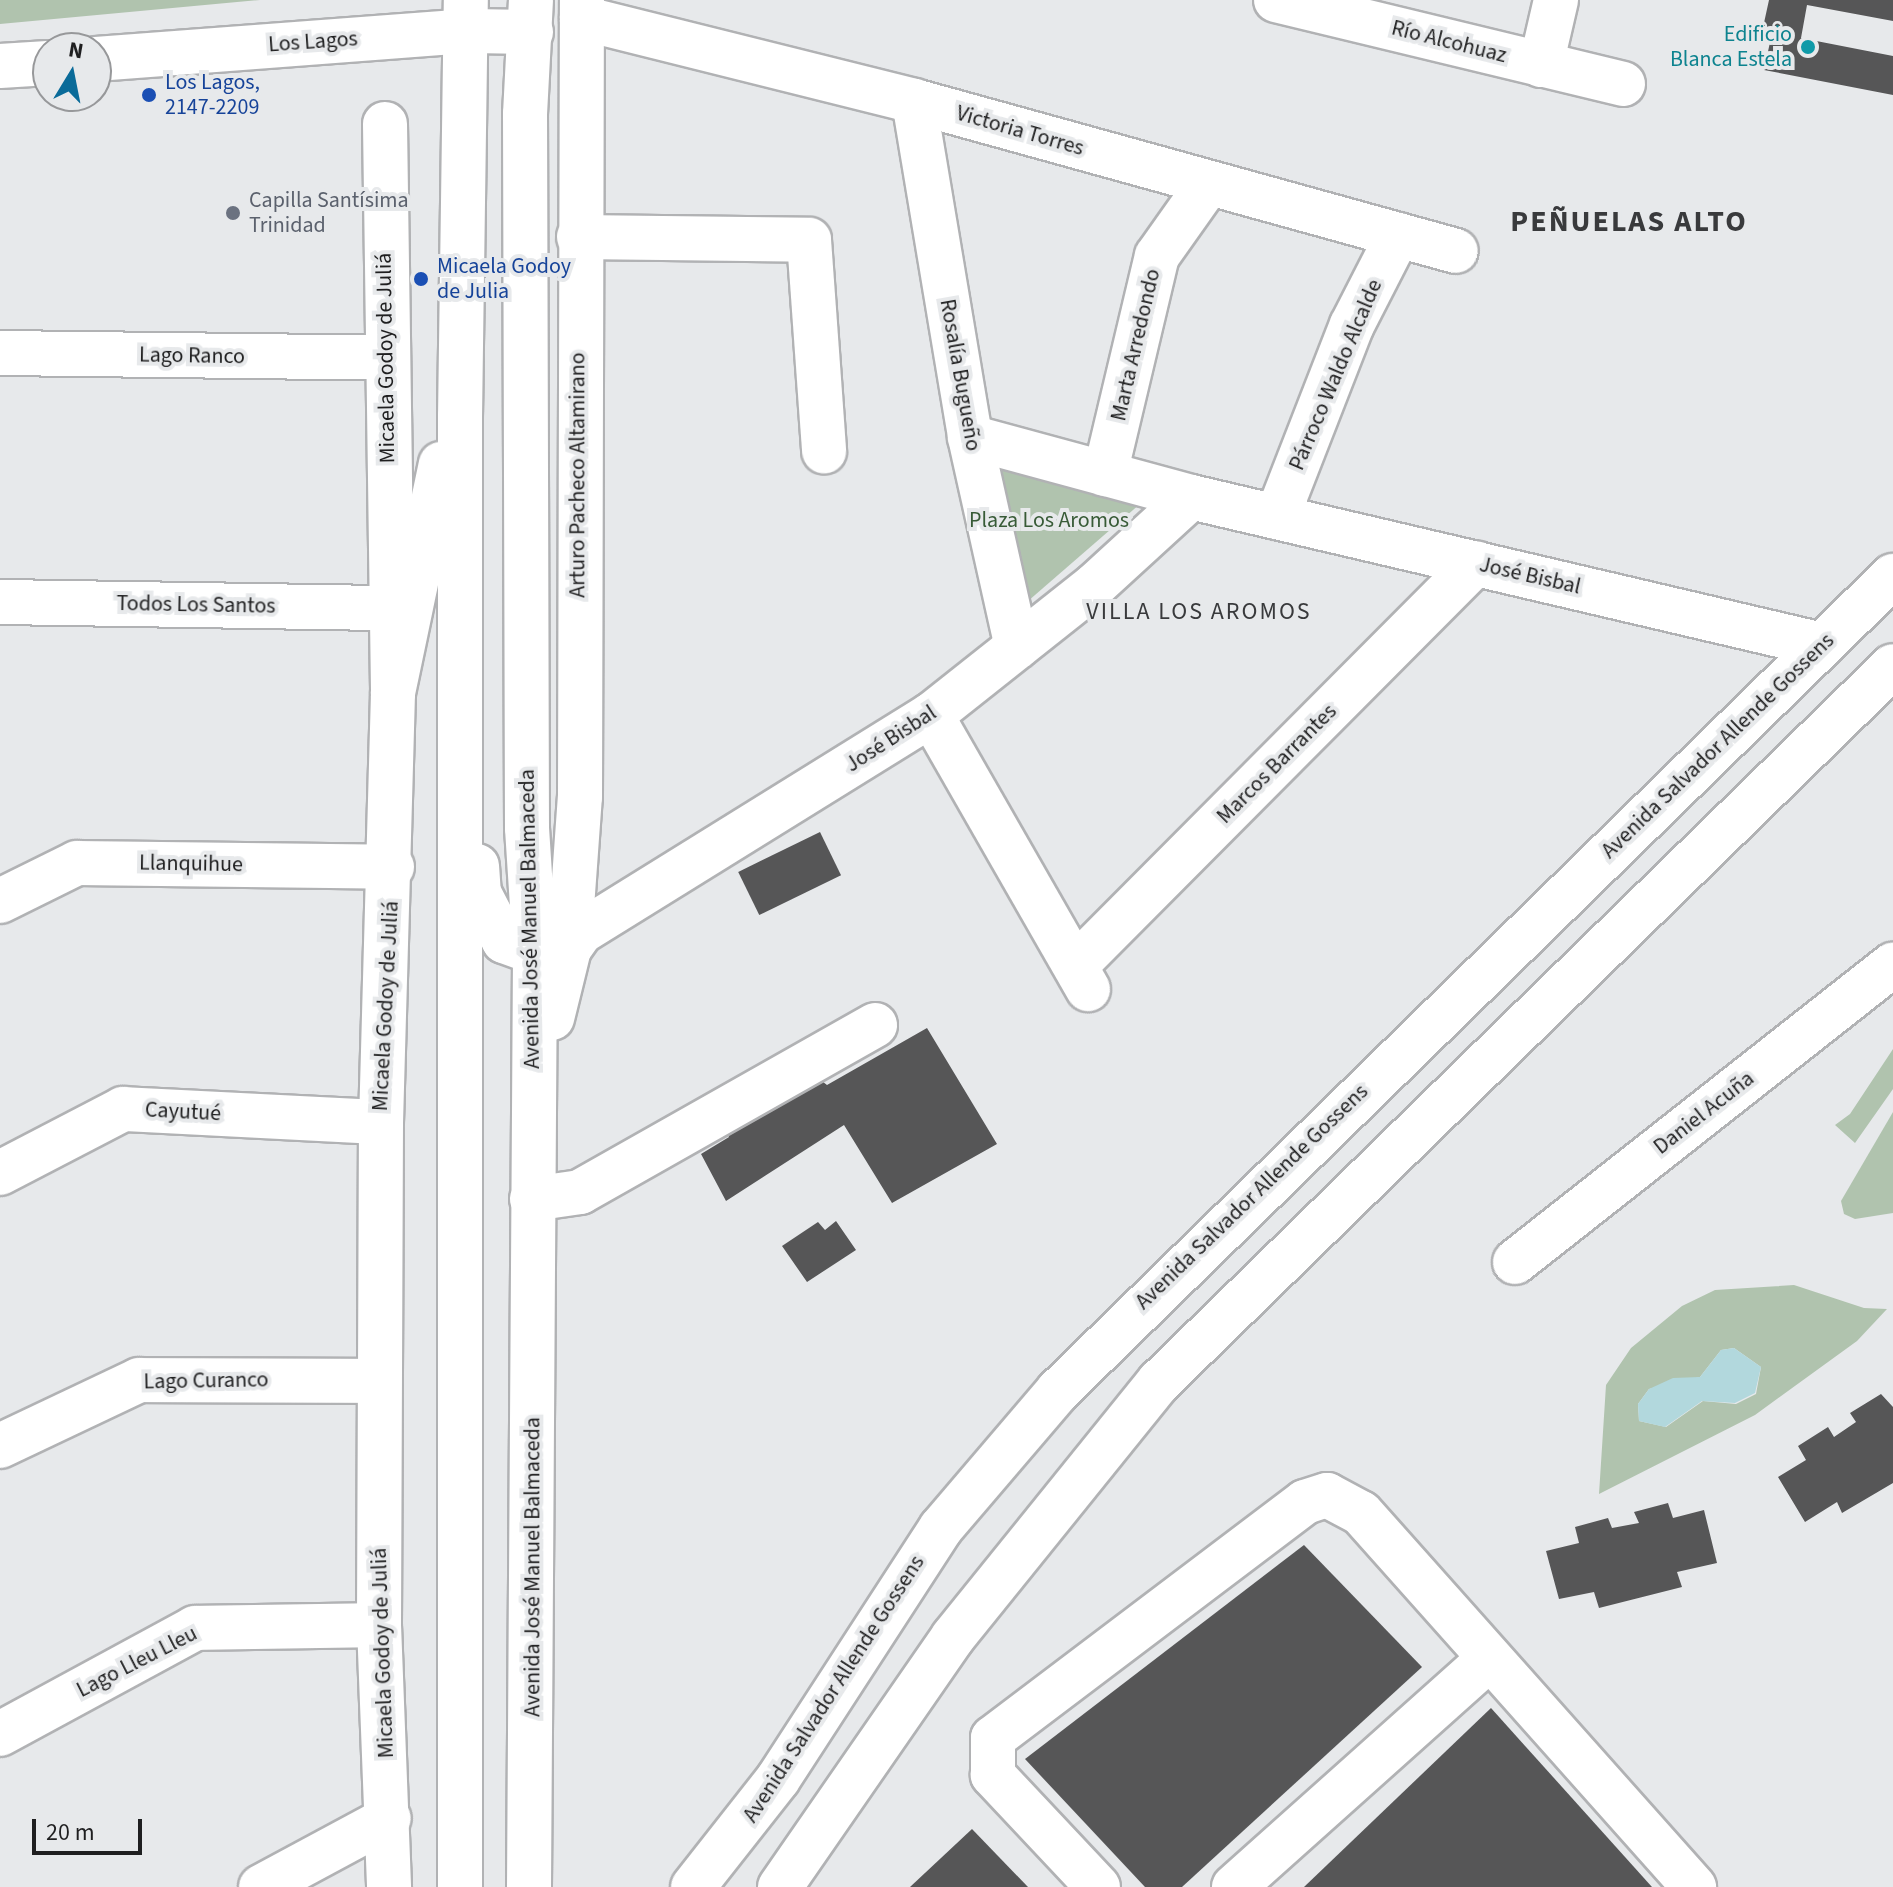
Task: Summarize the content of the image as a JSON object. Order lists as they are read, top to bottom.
{
  "streets": {
    "street": [
      "Los Lagos",
      "Río Alcohuaz",
      "Victoria Torres",
      "Marta Arredondo",
      "Lago Ranco",
      "Micaela Godoy de Juliá",
      "Rosalía Bugueño",
      "Párroco Waldo Alcalde",
      "Arturo Pacheco Altamirano",
      "José Bisbal",
      "Todos Los Santos",
      "Avenida Salvador Allende Gossens",
      "Marcos Barrantes",
      "Llanquihue",
      "Avenida José Manuel Balmaceda",
      "Cayutué",
      "Daniel Acuña",
      "Lago Curanco",
      "Lago Lleu Lleu"
    ]
  },
  "crossings": [
    ["Los Lagos", "Avenida José Manuel Balmaceda"],
    ["Victoria Torres", "Marta Arredondo"],
    ["Victoria Torres", "Rosalía Bugueño"],
    ["Victoria Torres", "Párroco Waldo Alcalde"],
    ["Victoria Torres", "Arturo Pacheco Altamirano"],
    ["Marta Arredondo", "José Bisbal"],
    ["Lago Ranco", "Micaela Godoy de Juliá"],
    ["Micaela Godoy de Juliá", "Todos Los Santos"],
    ["Micaela Godoy de Juliá", "Llanquihue"],
    ["Micaela Godoy de Juliá", "Cayutué"],
    ["Micaela Godoy de Juliá", "Lago Curanco"],
    ["Micaela Godoy de Juliá", "Lago Lleu Lleu"],
    ["Rosalía Bugueño", "José Bisbal"],
    ["Párroco Waldo Alcalde", "José Bisbal"],
    ["Arturo Pacheco Altamirano", "José Bisbal"],
    ["Arturo Pacheco Altamirano", "Avenida José Manuel Balmaceda"],
    ["José Bisbal", "Avenida Salvador Allende Gossens"],
    ["José Bisbal", "Marcos Barrantes"],
    ["José Bisbal", "Avenida José Manuel Balmaceda"]
  ],
  "districts": ["PEÑUELAS ALTO", "VILLA LOS AROMOS"],
  "parks": ["Plaza Los Aromos"],
  "places": [
    "Edificio Blanca Estela",
    "Los Lagos, 2147-2209",
    "Capilla Santísima Trinidad",
    "Micaela Godoy de Julia"
  ],
  "scale_bar": "20 m",
  "north": "top"
}
